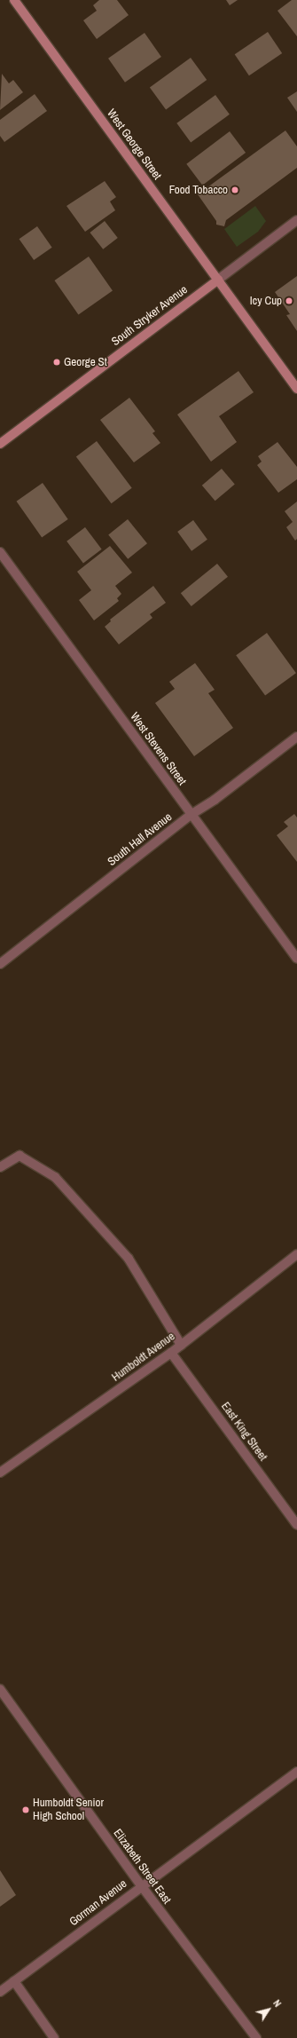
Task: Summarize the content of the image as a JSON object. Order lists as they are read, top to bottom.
{
  "streets": {
    "street": [
      "West George Street",
      "South Stryker Avenue",
      "West Stevens Street",
      "South Hall Avenue",
      "Humboldt Avenue",
      "East King Street",
      "Elizabeth Street East",
      "Gorman Avenue"
    ]
  },
  "crossings": [
    ["West George Street", "South Stryker Avenue"],
    ["West Stevens Street", "South Hall Avenue"],
    ["Humboldt Avenue", "East King Street"],
    ["Elizabeth Street East", "Gorman Avenue"]
  ],
  "places": [
    "Food Tobacco",
    "Icy Cup",
    "George St",
    "Humboldt Senior High School"
  ],
  "north": "top right"
}
